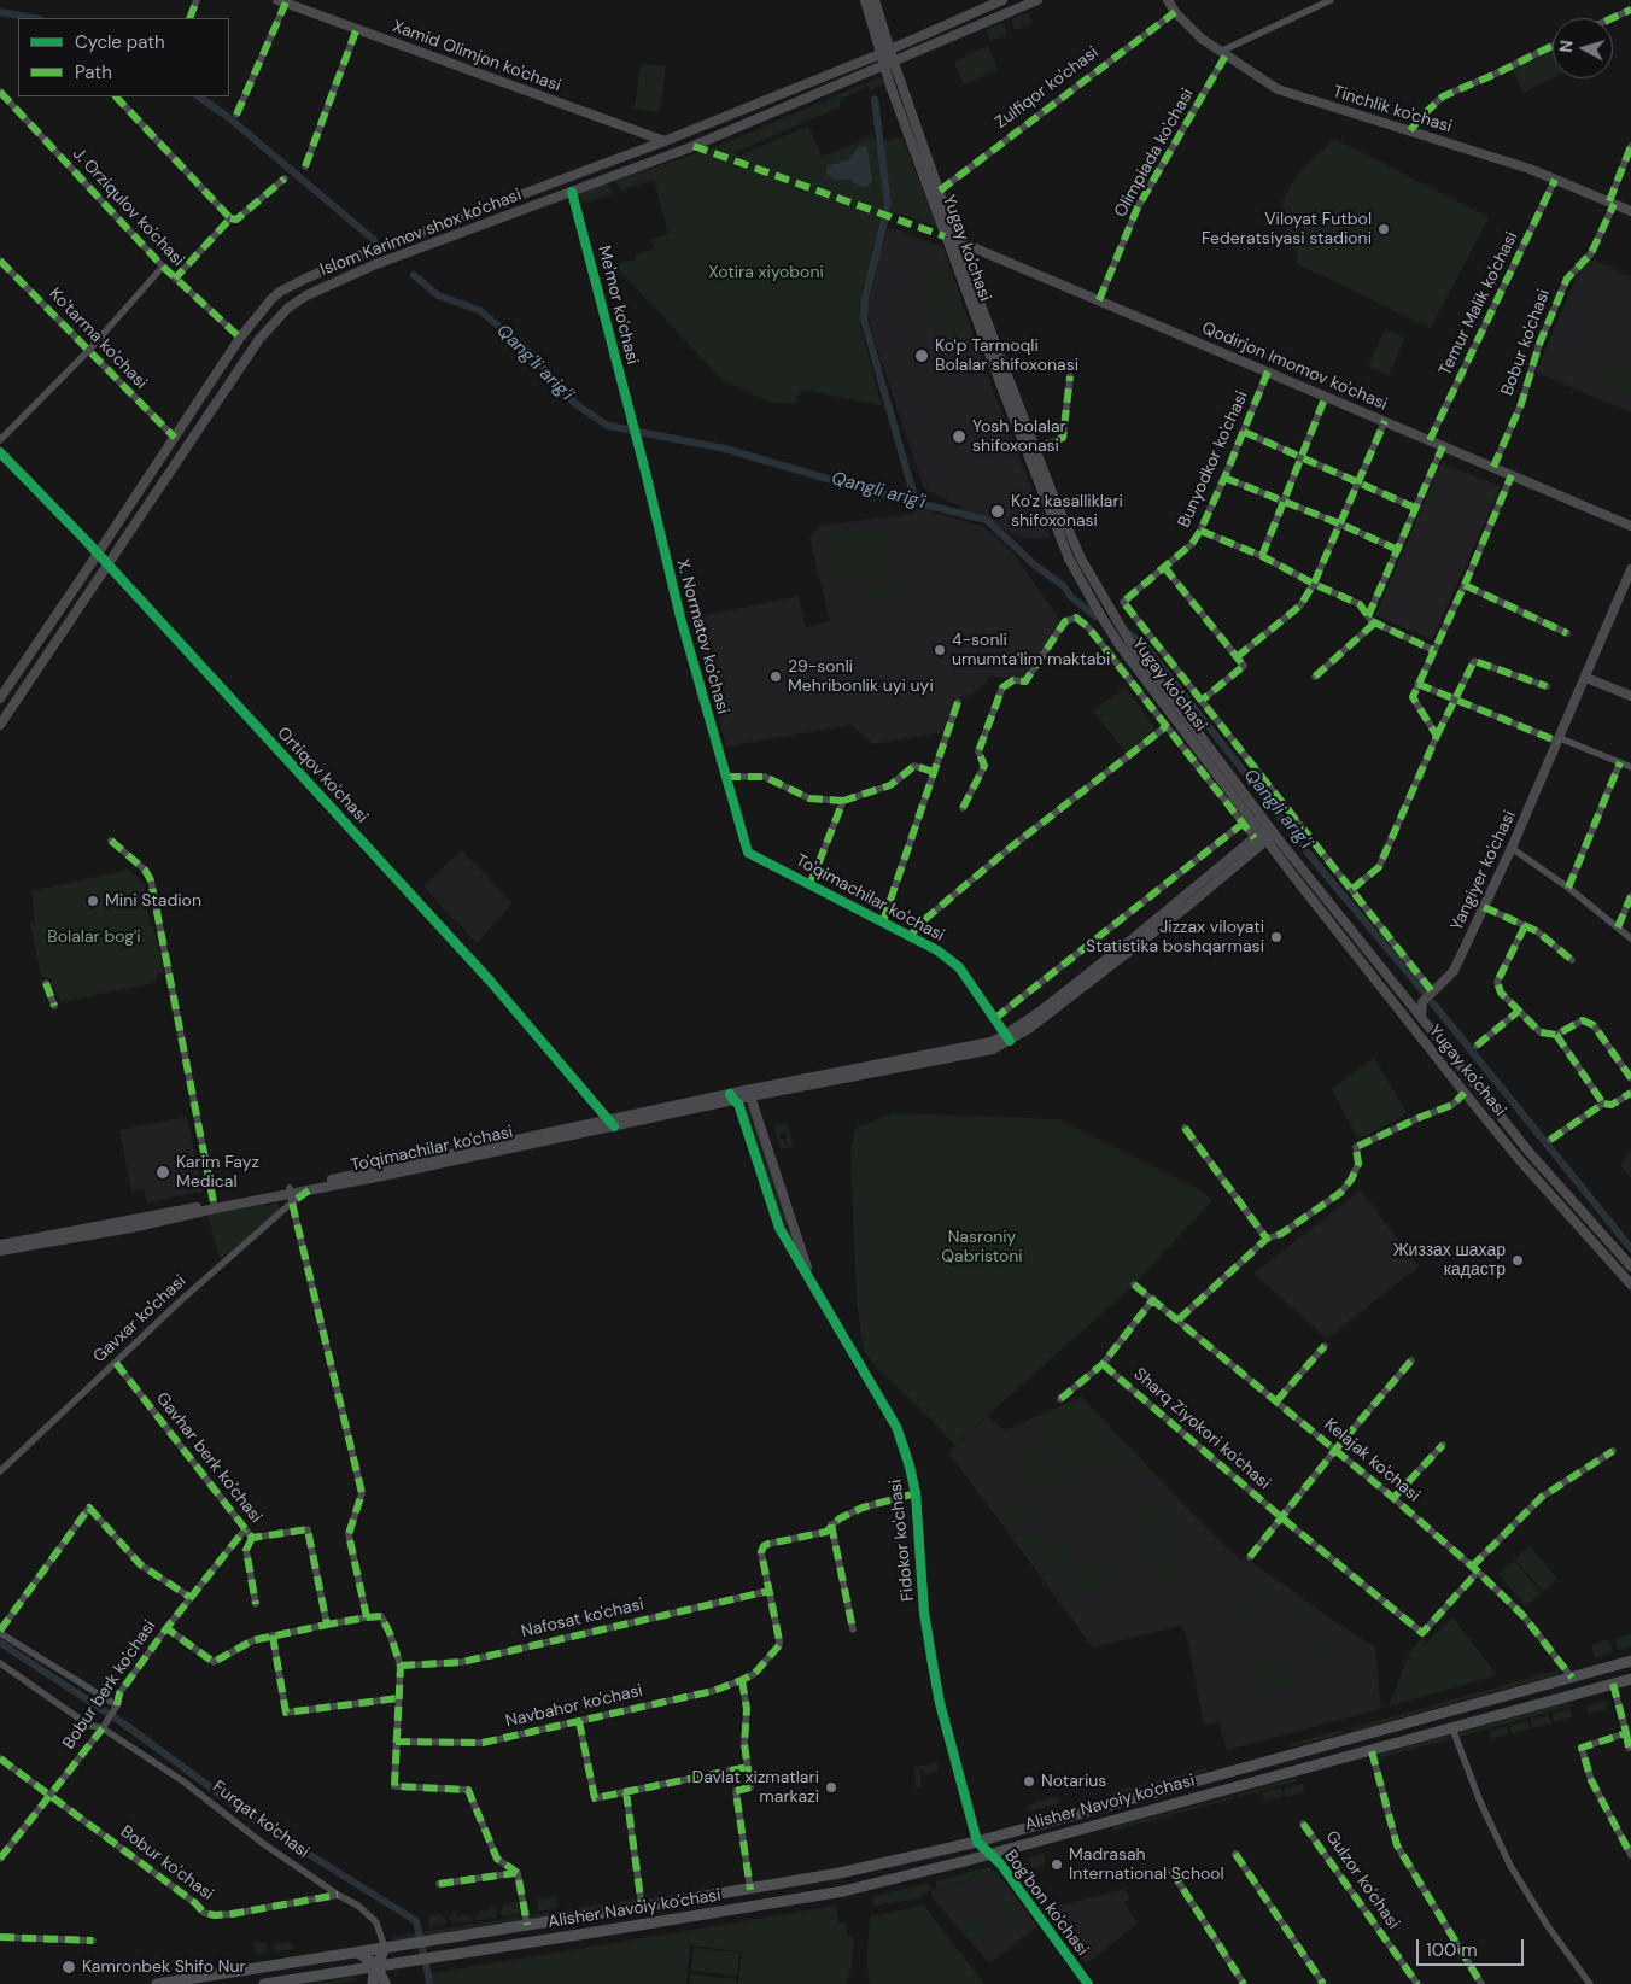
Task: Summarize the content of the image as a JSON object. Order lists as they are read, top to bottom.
{
  "streets": {
    "main road": [
      "Xamid Olimjon ko'chasi",
      "Tinchlik ko'chasi",
      "Islom Karimov shox ko'chasi",
      "Yugay ko'chasi",
      "Qodirjon Imomov ko'chasi",
      "Ortiqov ko'chasi",
      "Yangiyer ko'chasi",
      "To'qimachilar ko'chasi",
      "Fidokor ko'chasi",
      "Alisher Navoiy ko'chasi",
      "Bog'bon ko'chasi"
    ],
    "street": [
      "Zulfiqor ko'chasi",
      "Olimpiada ko'chasi",
      "J. Orziqulov ko'chasi",
      "Temur Malik ko'chasi",
      "Me'mor ko'chasi",
      "Ko'tarma ko'chasi",
      "Bobur ko'chasi",
      "Bunyodkor ko'chasi",
      "X. Normatov ko'chasi",
      "Gavxar ko'chasi",
      "Sharq Ziyokori ko'chasi",
      "Gavhar berk ko'chasi",
      "Kelajak ko'chasi",
      "Nafosat ko'chasi",
      "Bobur berk ko'chasi",
      "Navbahor ko'chasi",
      "Furqat ko'chasi",
      "Gulzor ko'chasi"
    ]
  },
  "crossings": [
    ["Xamid Olimjon ko'chasi", "Islom Karimov shox ko'chasi"],
    ["Zulfiqor ko'chasi", "Tinchlik ko'chasi"],
    ["Zulfiqor ko'chasi", "Yugay ko'chasi"],
    ["Tinchlik ko'chasi", "Olimpiada ko'chasi"],
    ["Tinchlik ko'chasi", "Temur Malik ko'chasi"],
    ["Tinchlik ko'chasi", "Bobur ko'chasi"],
    ["Olimpiada ko'chasi", "Qodirjon Imomov ko'chasi"],
    ["J. Orziqulov ko'chasi", "Islom Karimov shox ko'chasi"],
    ["Islom Karimov shox ko'chasi", "Yugay ko'chasi"],
    ["Islom Karimov shox ko'chasi", "Me'mor ko'chasi"],
    ["Islom Karimov shox ko'chasi", "Ko'tarma ko'chasi"],
    ["Islom Karimov shox ko'chasi", "Ortiqov ko'chasi"],
    ["Yugay ko'chasi", "Qodirjon Imomov ko'chasi"],
    ["Yugay ko'chasi", "Bunyodkor ko'chasi"],
    ["Yugay ko'chasi", "Yangiyer ko'chasi"],
    ["Yugay ko'chasi", "To'qimachilar ko'chasi"],
    ["Temur Malik ko'chasi", "Qodirjon Imomov ko'chasi"],
    ["Me'mor ko'chasi", "X. Normatov ko'chasi"],
    ["Bobur ko'chasi", "Qodirjon Imomov ko'chasi"],
    ["Bobur ko'chasi", "Bobur berk ko'chasi"],
    ["Bobur ko'chasi", "Furqat ko'chasi"],
    ["Qodirjon Imomov ko'chasi", "Bunyodkor ko'chasi"],
    ["X. Normatov ko'chasi", "To'qimachilar ko'chasi"],
    ["Ortiqov ko'chasi", "To'qimachilar ko'chasi"],
    ["To'qimachilar ko'chasi", "Gavxar ko'chasi"],
    ["To'qimachilar ko'chasi", "Fidokor ko'chasi"],
    ["Gavxar ko'chasi", "Gavhar berk ko'chasi"],
    ["Sharq Ziyokori ko'chasi", "Kelajak ko'chasi"],
    ["Gavhar berk ko'chasi", "Bobur berk ko'chasi"],
    ["Kelajak ko'chasi", "Alisher Navoiy ko'chasi"],
    ["Fidokor ko'chasi", "Alisher Navoiy ko'chasi"],
    ["Fidokor ko'chasi", "Bog'bon ko'chasi"],
    ["Nafosat ko'chasi", "Navbahor ko'chasi"],
    ["Bobur berk ko'chasi", "Furqat ko'chasi"],
    ["Alisher Navoiy ko'chasi", "Furqat ko'chasi"],
    ["Alisher Navoiy ko'chasi", "Bog'bon ko'chasi"]
  ],
  "water": ["Qang'li arig'i", "Qangli arig'i"],
  "parks": ["Xotira xiyoboni", "Bolalar bog'i", "Nasroniy Qabristoni"],
  "places": [
    "Viloyat Futbol Federatsiyasi stadioni",
    "Ko'p Tarmoqli Bolalar shifoxonasi",
    "Yosh bolalar shifoxonasi",
    "Ko'z kasalliklari shifoxonasi",
    "4-sonli umumta'lim maktabi",
    "29-sonli Mehribonlik uyi uyi",
    "Mini Stadion",
    "Jizzax viloyati Statistika boshqarmasi",
    "Karim Fayz Medical",
    "Жиззах шахар кадастр",
    "Notarius",
    "Davlat xizmatlari markazi",
    "Madrasah International School",
    "Kamronbek Shifo Nur"
  ],
  "legend": ["Cycle path", "Path"],
  "scale_bar": "100 m",
  "north": "left"
}
